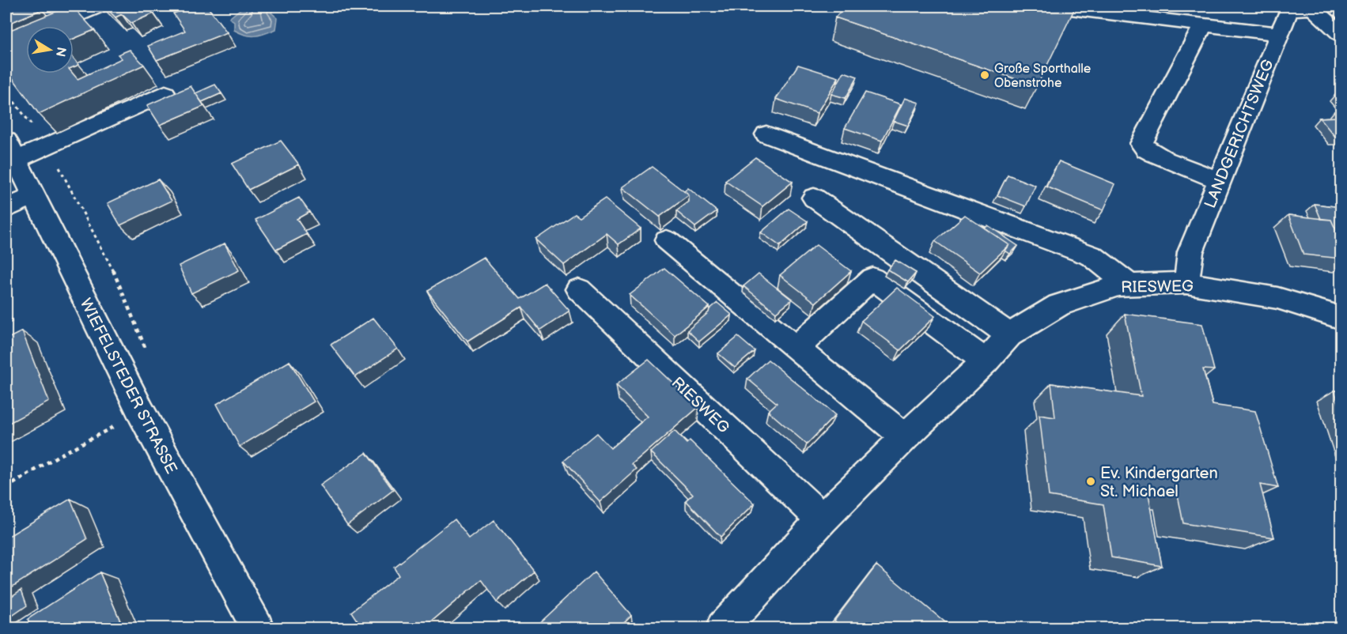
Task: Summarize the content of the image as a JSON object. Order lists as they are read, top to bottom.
{
  "streets": {
    "street": ["LANDGERICHTSWEG", "RIESWEG", "WIEFELSTEDER STRASSE"]
  },
  "crossings": [
    ["LANDGERICHTSWEG", "RIESWEG"]
  ],
  "places": ["Große Sporthalle Obenstrohe", "Ev. Kindergarten St. Michael"],
  "north": "right"
}
